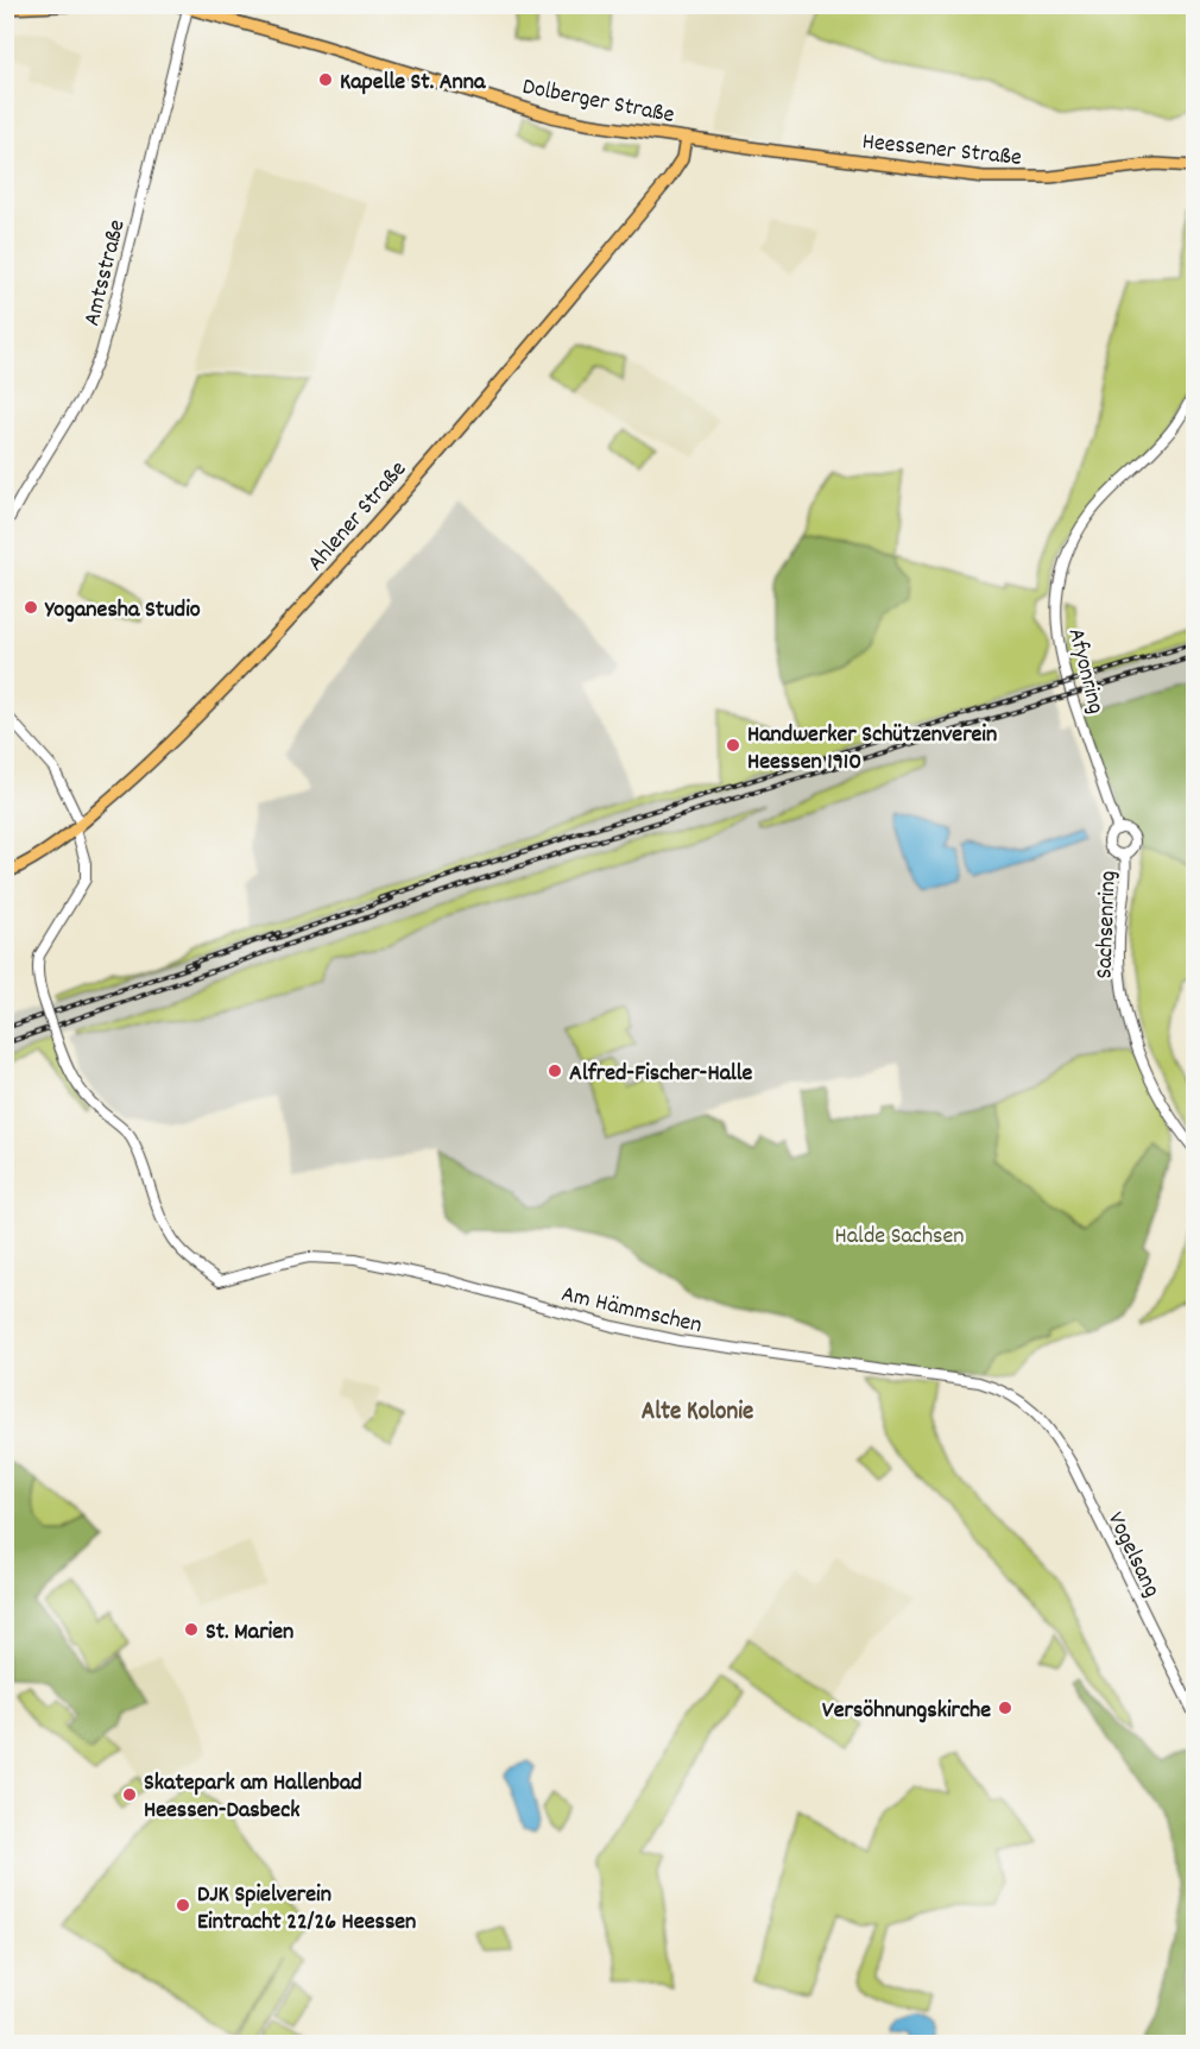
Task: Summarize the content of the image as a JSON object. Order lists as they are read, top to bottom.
{
  "streets": {
    "main road": ["Dolberger Straße", "Heessener Straße", "Ahlener Straße"],
    "street": [
      "Amtsstraße",
      "Afyonring",
      "Sachsenring",
      "Am Hämmschen",
      "Vogelsang"
    ]
  },
  "crossings": [
    ["Dolberger Straße", "Heessener Straße"],
    ["Dolberger Straße", "Amtsstraße"],
    ["Dolberger Straße", "Ahlener Straße"],
    ["Heessener Straße", "Ahlener Straße"],
    ["Ahlener Straße", "Am Hämmschen"],
    ["Afyonring", "Sachsenring"],
    ["Am Hämmschen", "Vogelsang"]
  ],
  "districts": ["Alte Kolonie"],
  "parks": ["Halde Sachsen"],
  "places": [
    "Kapelle St. Anna",
    "Yoganesha Studio",
    "Handwerker Schützenverein Heessen 1910",
    "Alfred-Fischer-Halle",
    "St. Marien",
    "Versöhnungskirche",
    "Skatepark am Hallenbad Heessen-Dasbeck",
    "DJK Spielverein Eintracht 22/26 Heessen"
  ]
}
